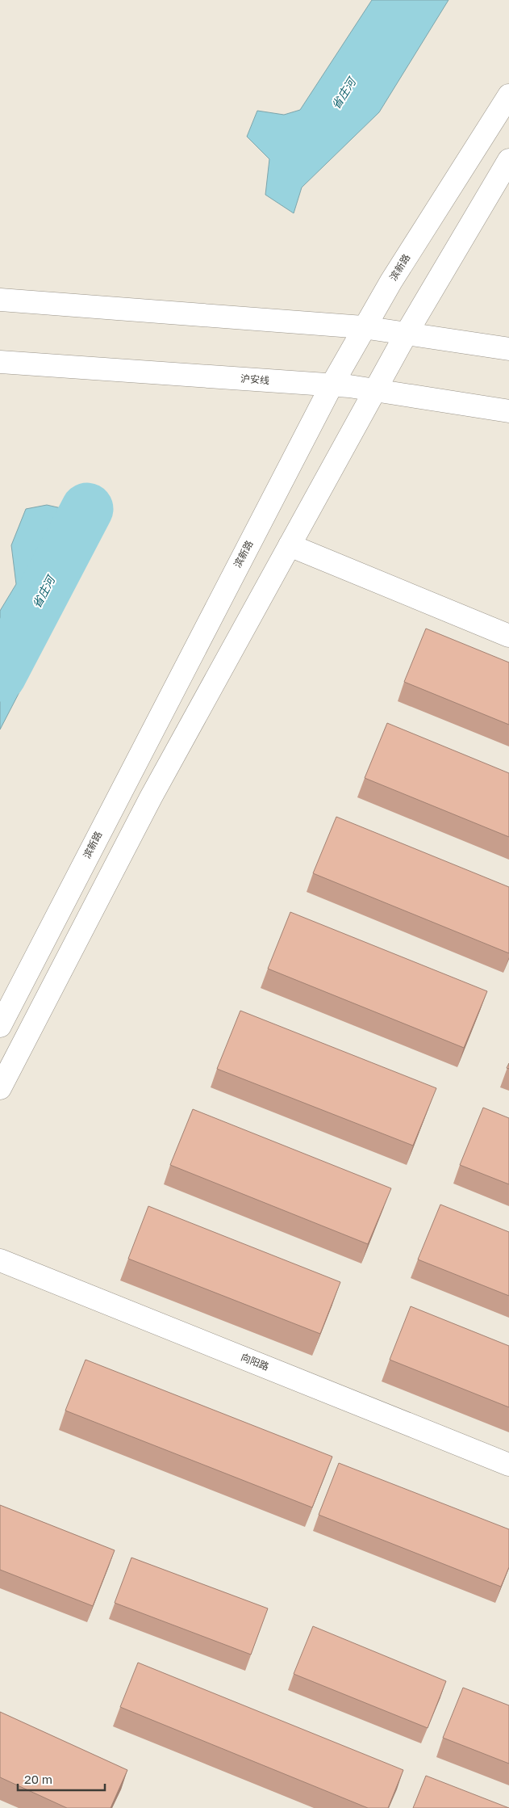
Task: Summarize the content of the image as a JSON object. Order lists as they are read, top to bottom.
{
  "streets": {
    "main road": ["滨新路", "沪安线", "向阳路"]
  },
  "crossings": [
    ["滨新路", "沪安线"]
  ],
  "water": ["省庄河"],
  "scale_bar": "20 m"
}
